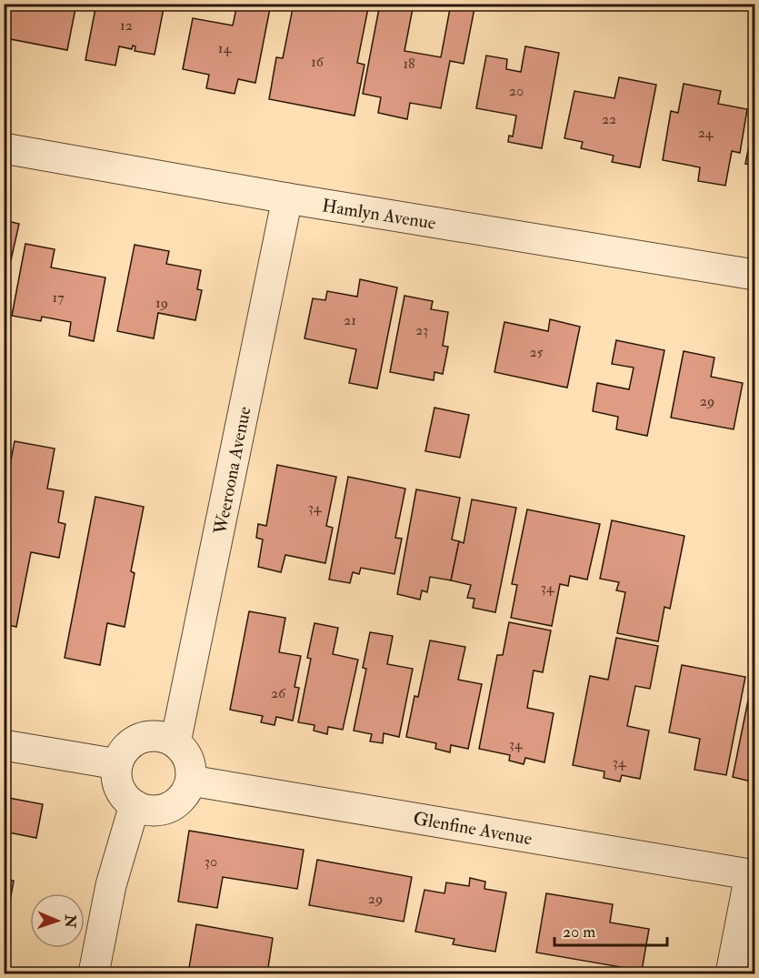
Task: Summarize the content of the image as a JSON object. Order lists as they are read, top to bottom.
{
  "streets": {
    "street": ["Hamlyn Avenue", "Weeroona Avenue", "Glenfine Avenue"]
  },
  "crossings": [
    ["Hamlyn Avenue", "Weeroona Avenue"],
    ["Weeroona Avenue", "Glenfine Avenue"]
  ],
  "house_numbers": [
    "12",
    "14",
    "16",
    "18",
    "20",
    "22",
    "24",
    "17",
    "19",
    "21",
    "23",
    "25",
    "29",
    "34",
    "34",
    "26",
    "34",
    "34",
    "30",
    "29"
  ],
  "scale_bar": "20 m",
  "north": "right"
}
